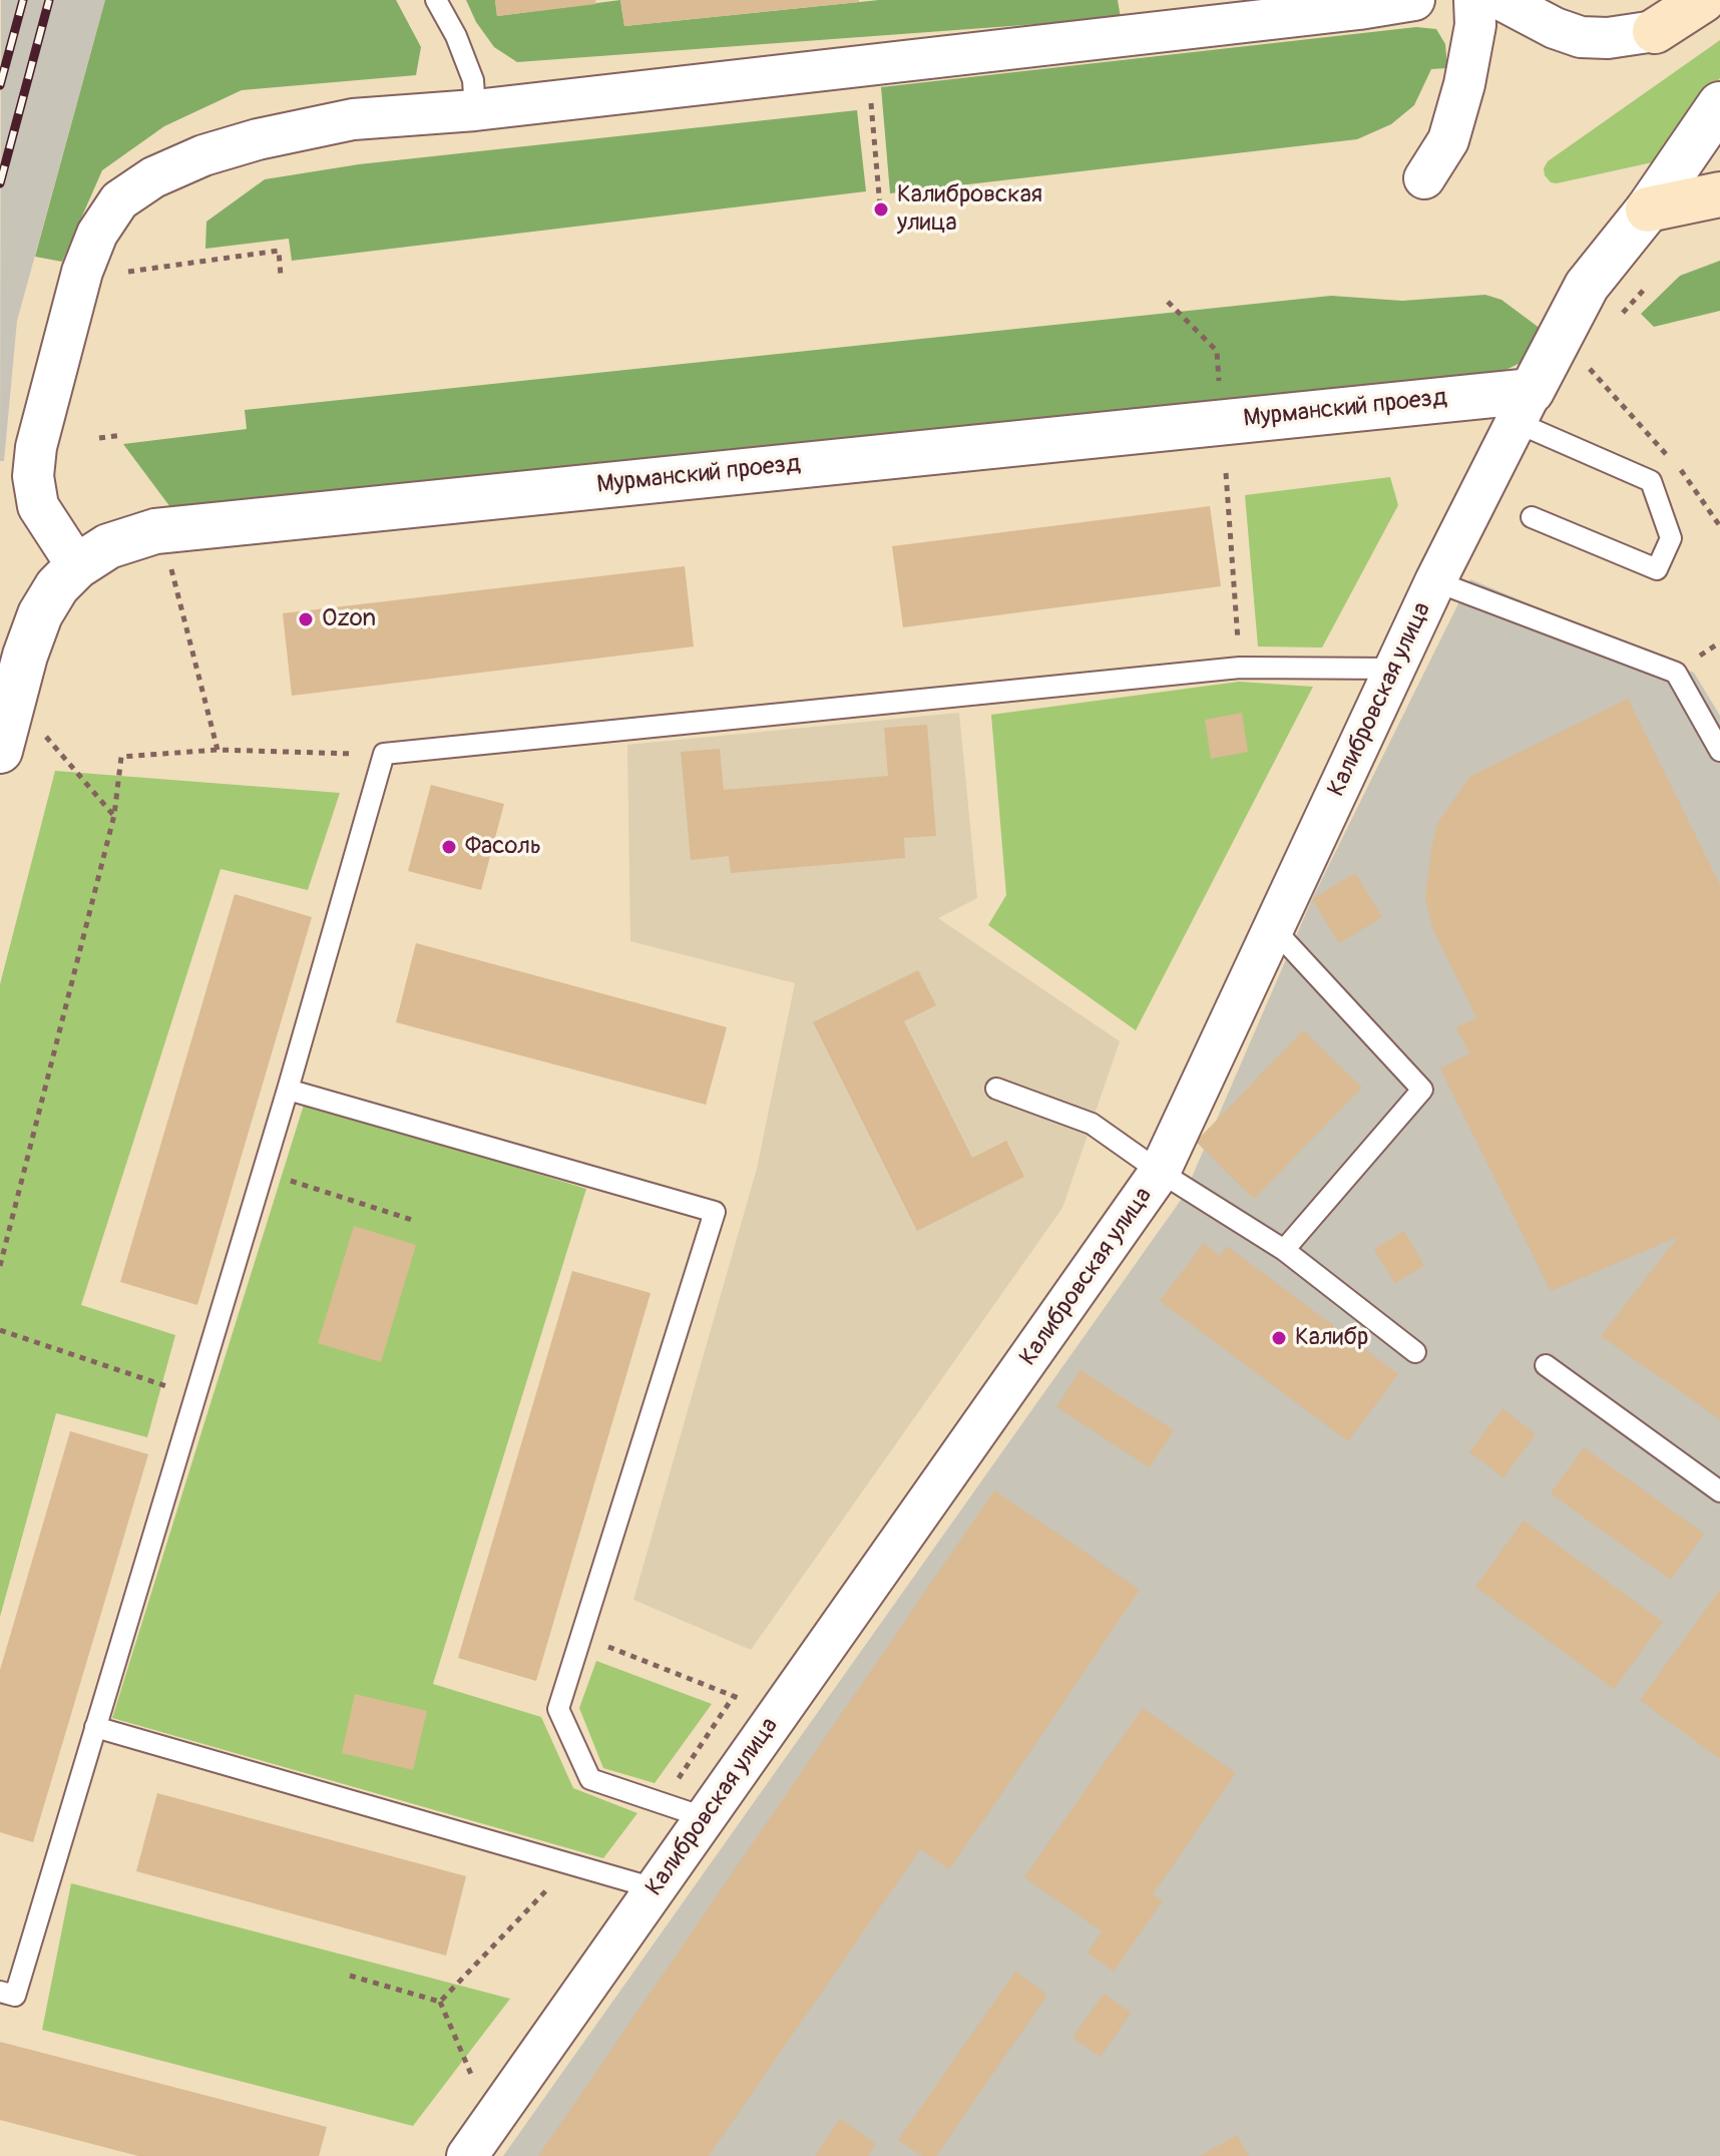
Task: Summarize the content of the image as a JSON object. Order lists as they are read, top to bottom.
{
  "streets": {
    "street": ["Мурманский проезд", "Калибровская улица"]
  },
  "crossings": [
    ["Мурманский проезд", "Калибровская улица"]
  ],
  "places": [
    "Калибровская улица",
    "Ozon",
    "Фасоль",
    "Калибр"
  ]
}
